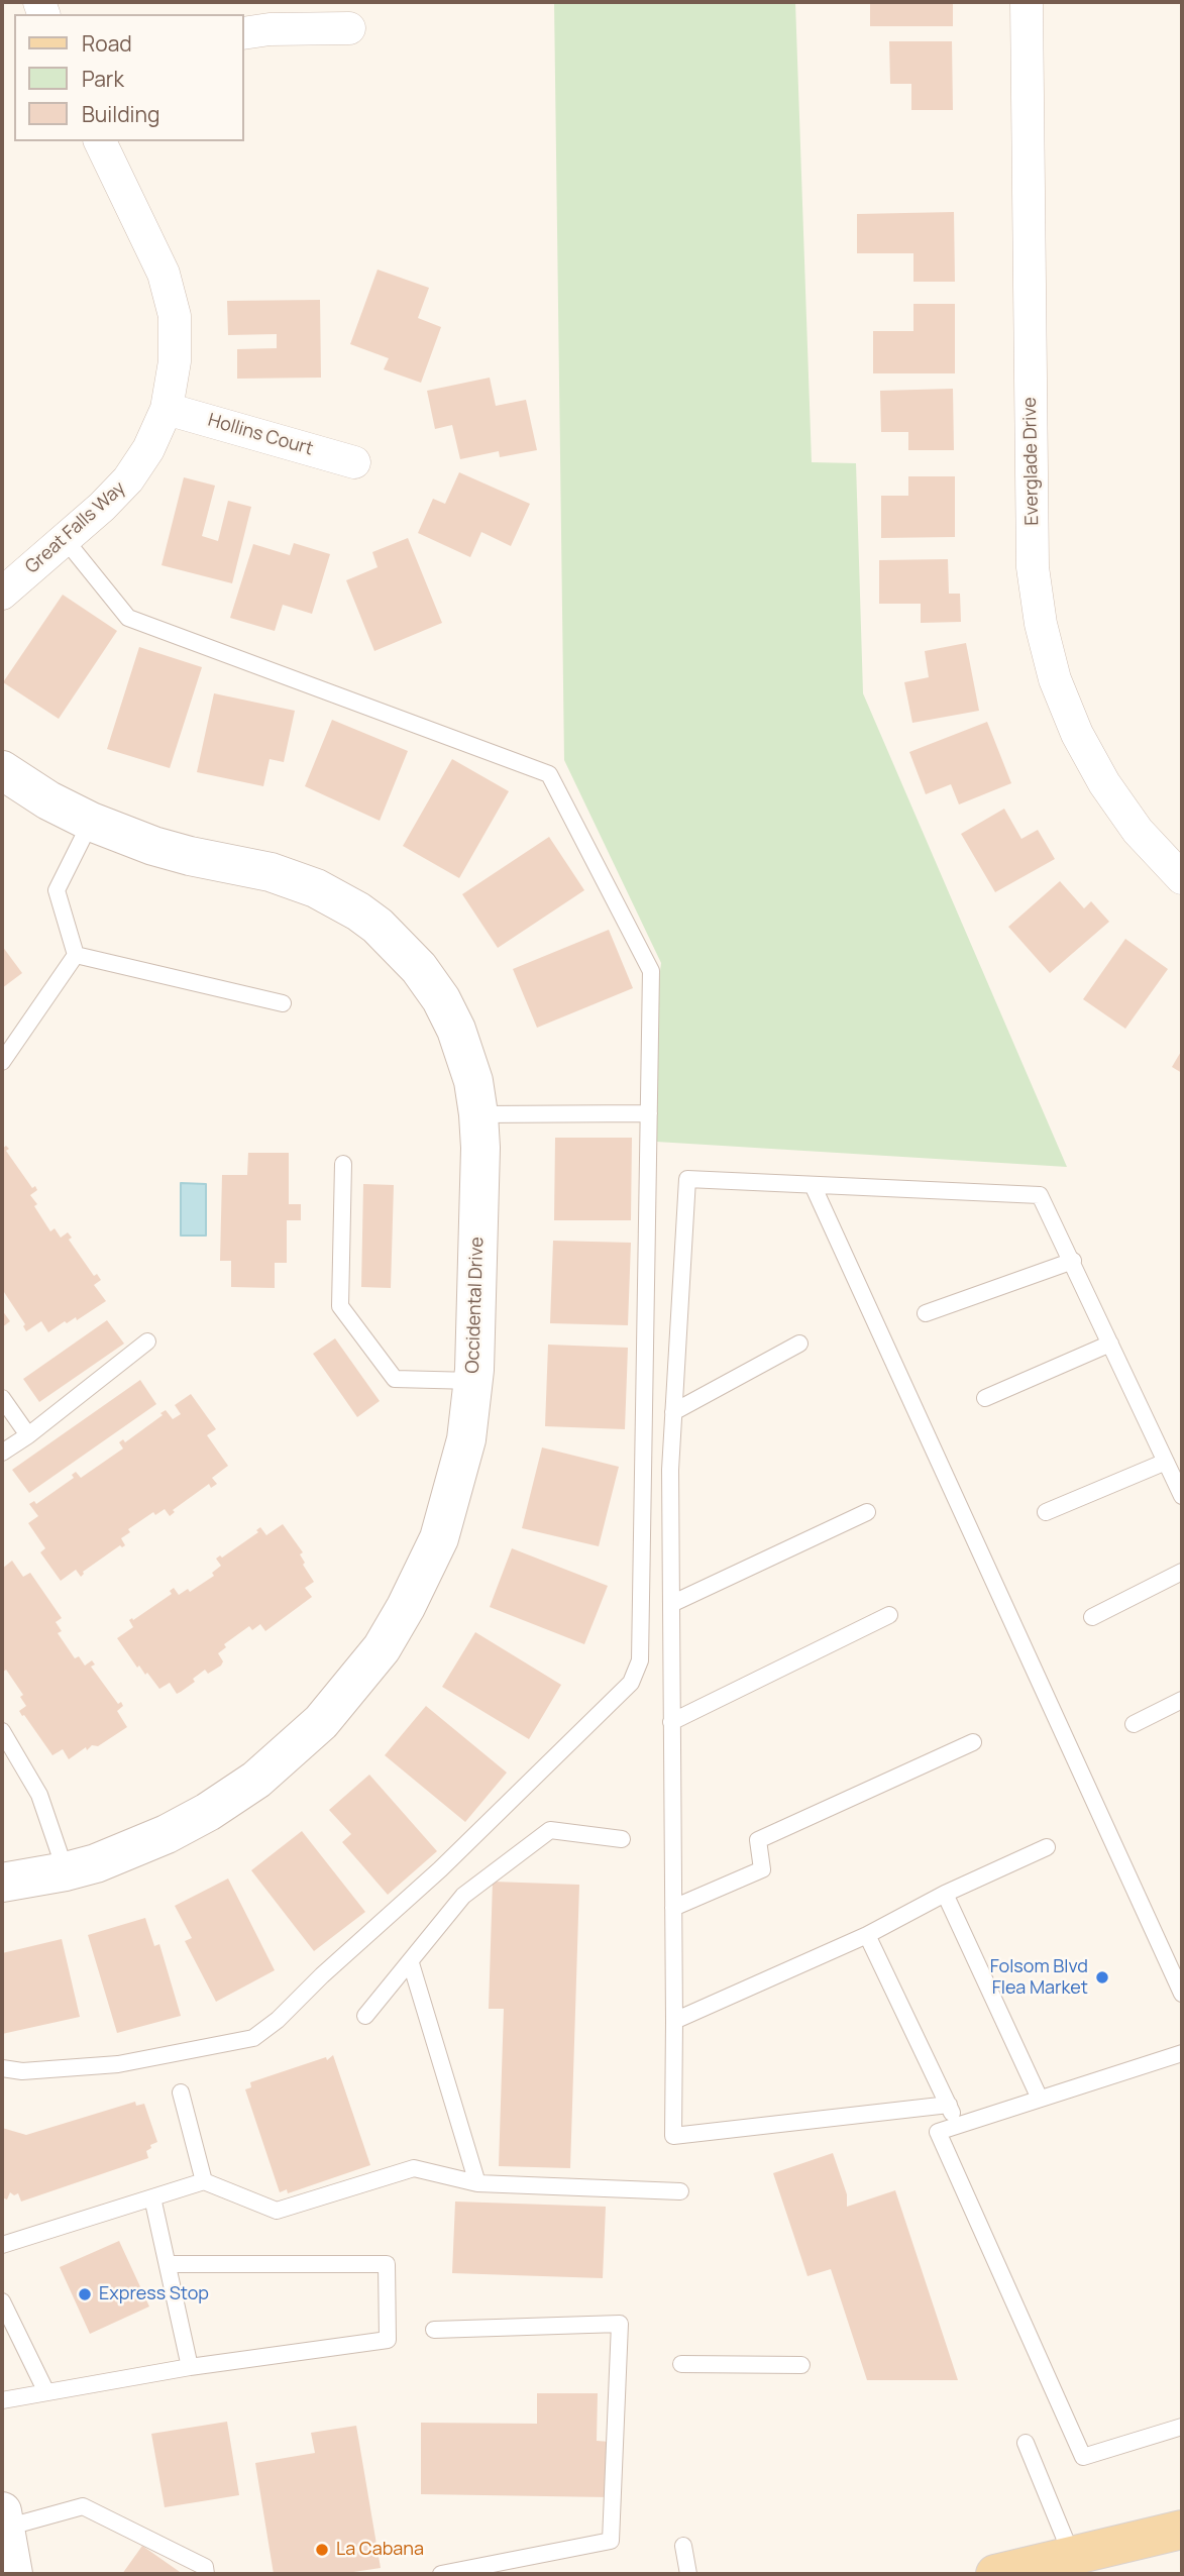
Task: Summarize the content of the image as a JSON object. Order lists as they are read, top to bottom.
{
  "streets": {
    "street": [
      "Hollins Court",
      "Everglade Drive",
      "Great Falls Way",
      "Occidental Drive"
    ]
  },
  "crossings": [
    ["Hollins Court", "Great Falls Way"]
  ],
  "places": ["Folsom Blvd Flea Market", "Express Stop", "La Cabana"],
  "legend": ["Road", "Park", "Building"]
}
